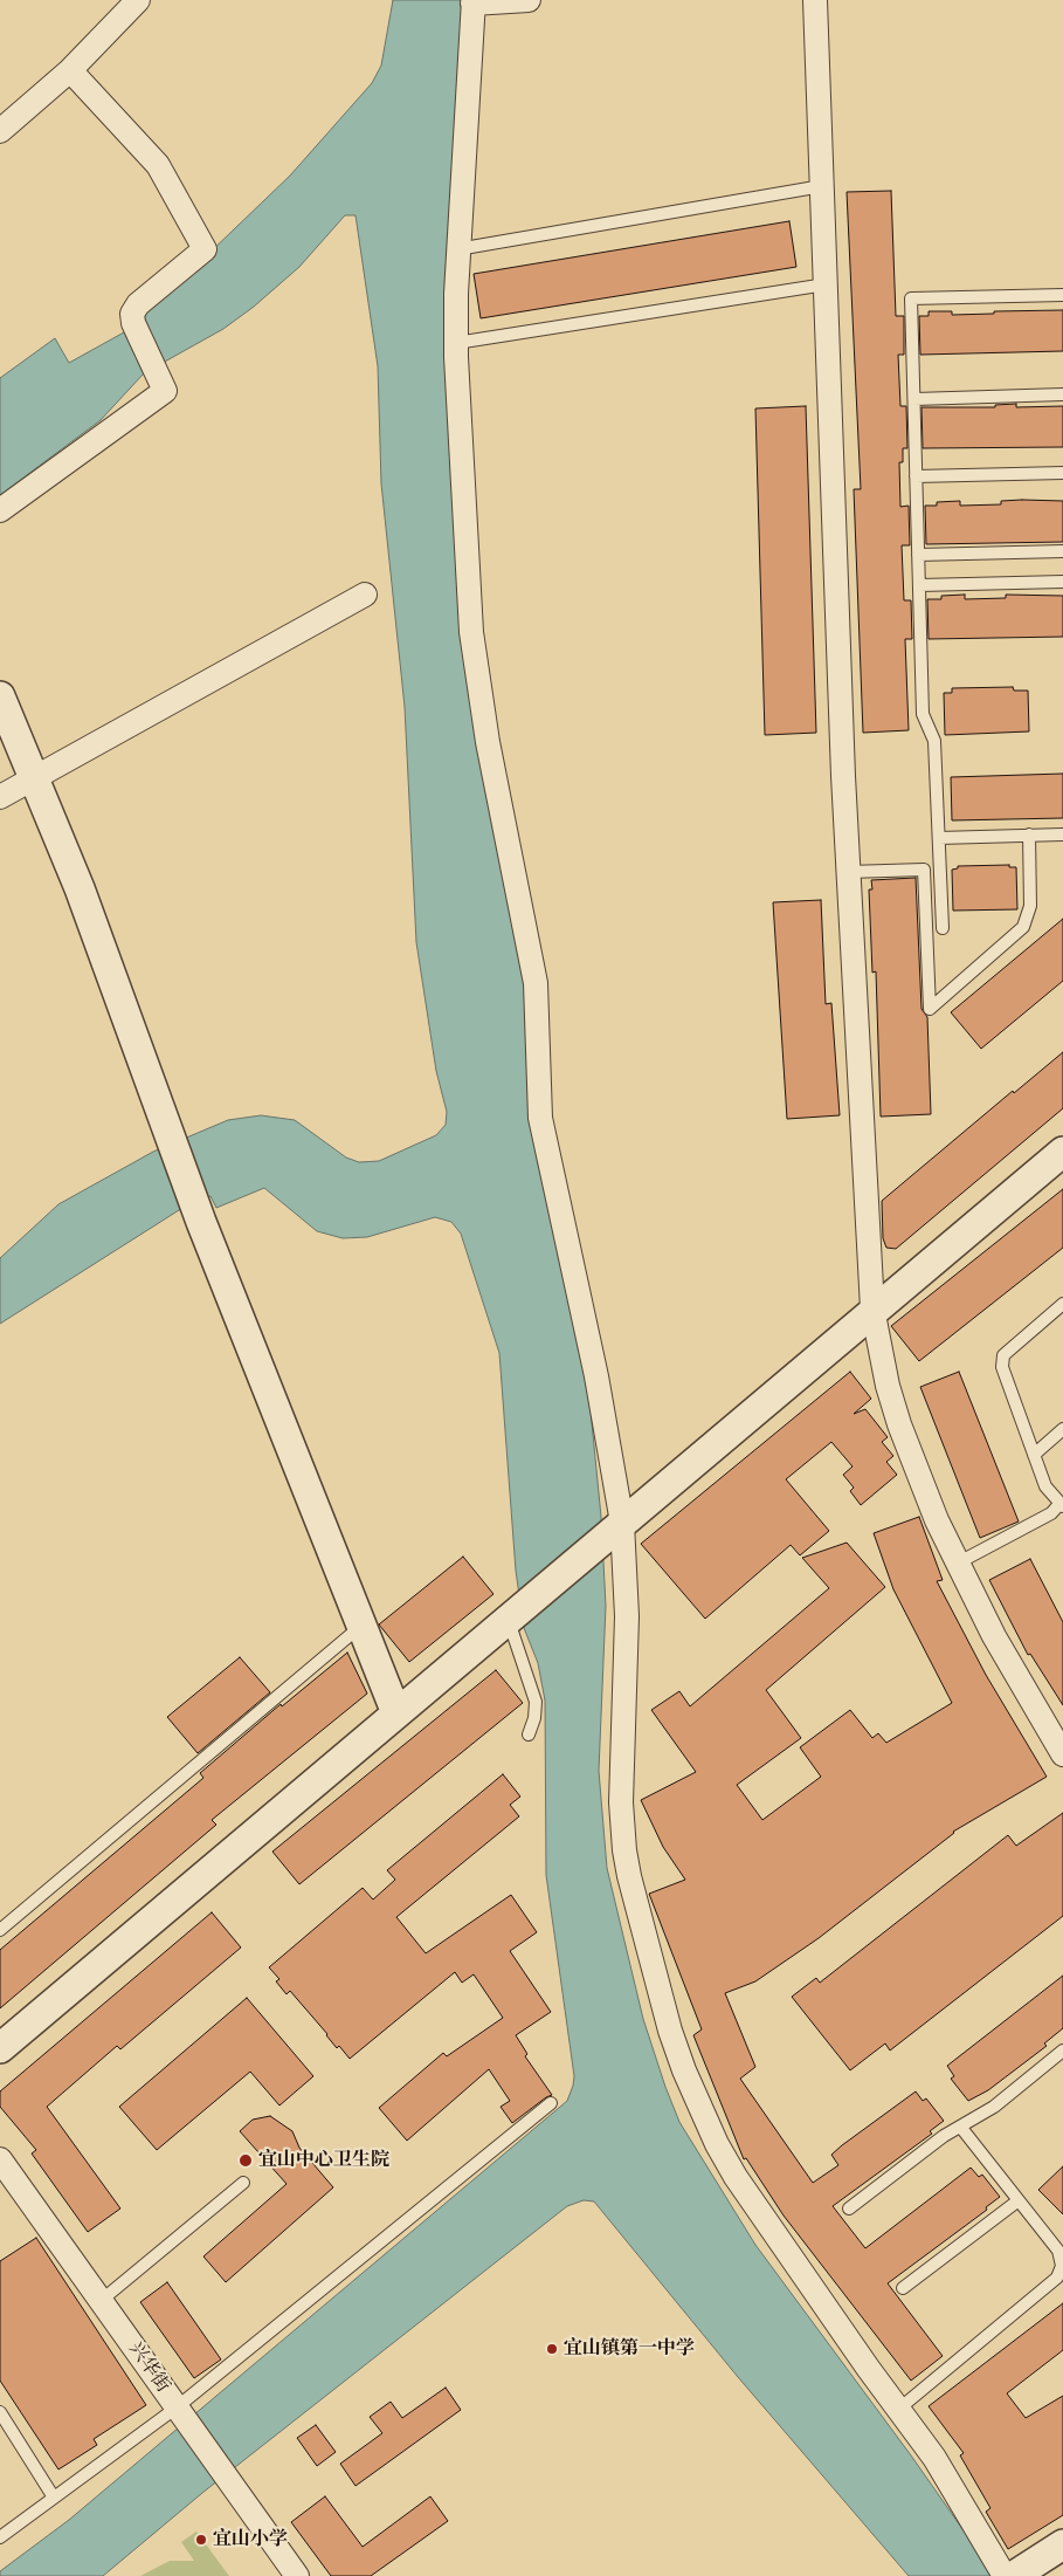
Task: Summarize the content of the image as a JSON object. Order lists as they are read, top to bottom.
{
  "streets": {
    "street": ["兴华街"]
  },
  "places": ["宜山中心卫生院", "宜山镇第一中学", "宜山小学"]
}
